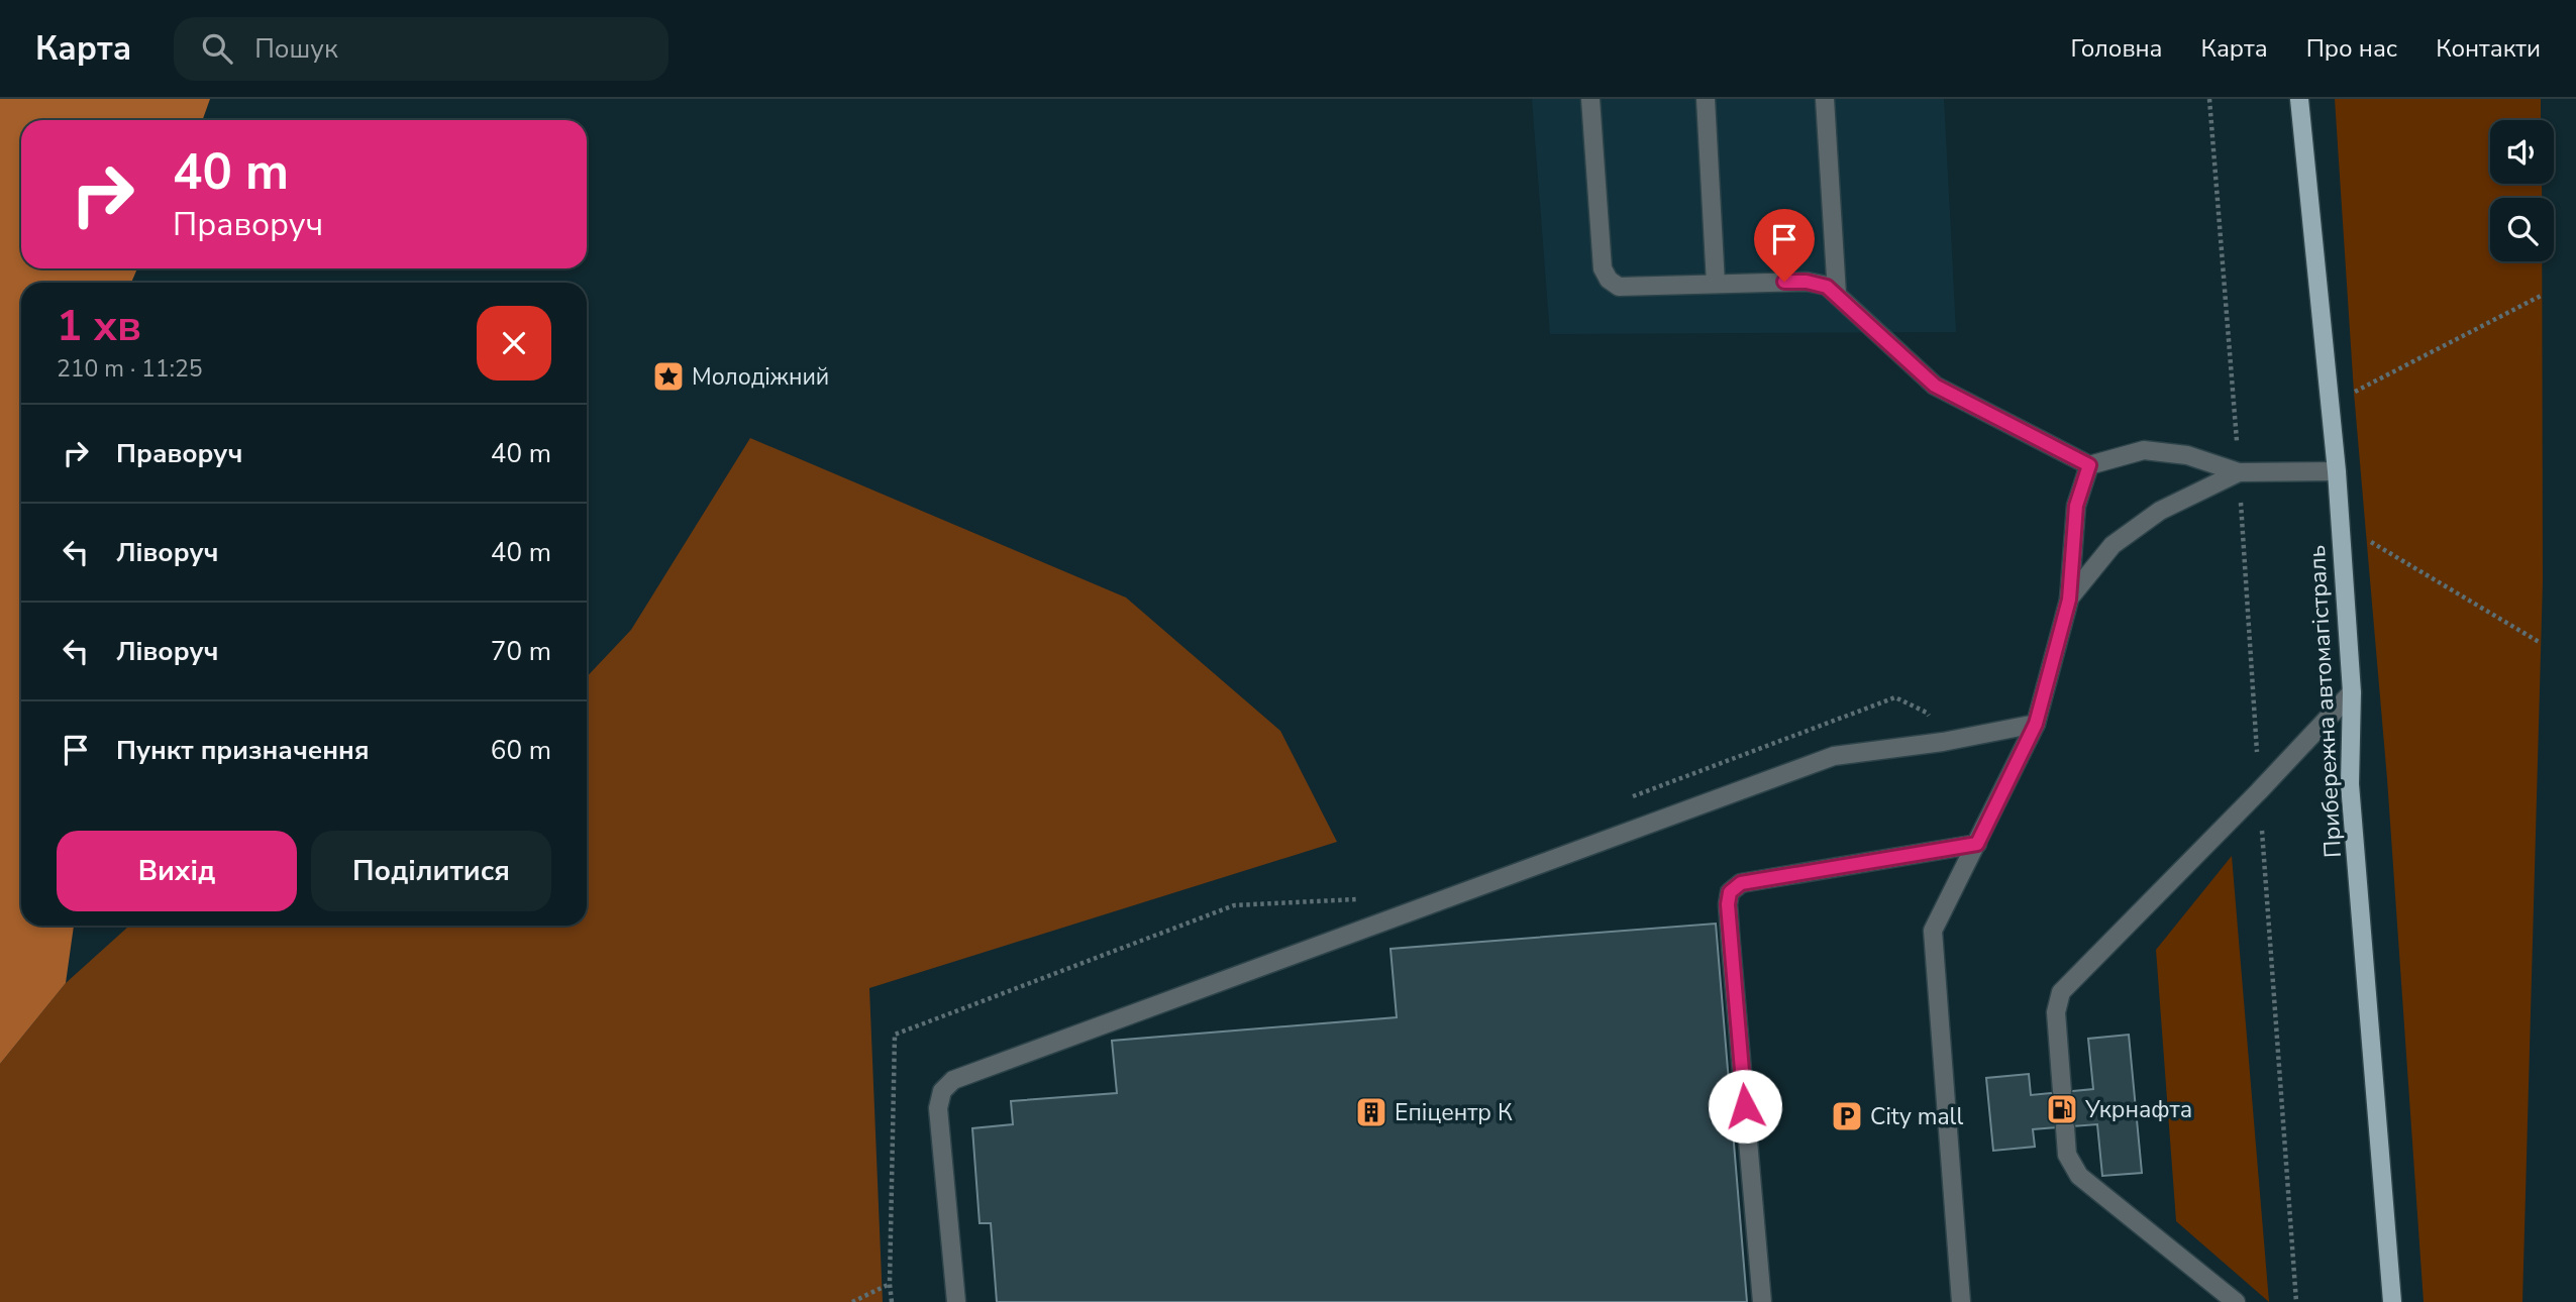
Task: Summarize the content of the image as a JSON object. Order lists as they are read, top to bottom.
{
  "streets": {
    "main road": ["Прибережна автомагістраль"]
  },
  "places": {
    "place": ["Молодіжний"],
    "fuel station": ["Укрнафта"],
    "building": ["Епіцентр К"],
    "parking": ["City mall"]
  },
  "page": {
    "header": "Карта",
    "search": "Пошук",
    "nav": [
      "Головна",
      "Карта",
      "Про нас",
      "Контакти"
    ],
    "turn": ["40 m", "Праворуч"],
    "heading": ["1 хв", "210 m · 11:25"],
    "list": [
      {
        "name": "Праворуч",
        "value": "40 m"
      },
      {
        "name": "Ліворуч",
        "value": "40 m"
      },
      {
        "name": "Ліворуч",
        "value": "70 m"
      },
      {
        "name": "Пункт призначення",
        "value": "60 m"
      }
    ],
    "buttons": ["Вихід", "Поділитися"]
  }
}
